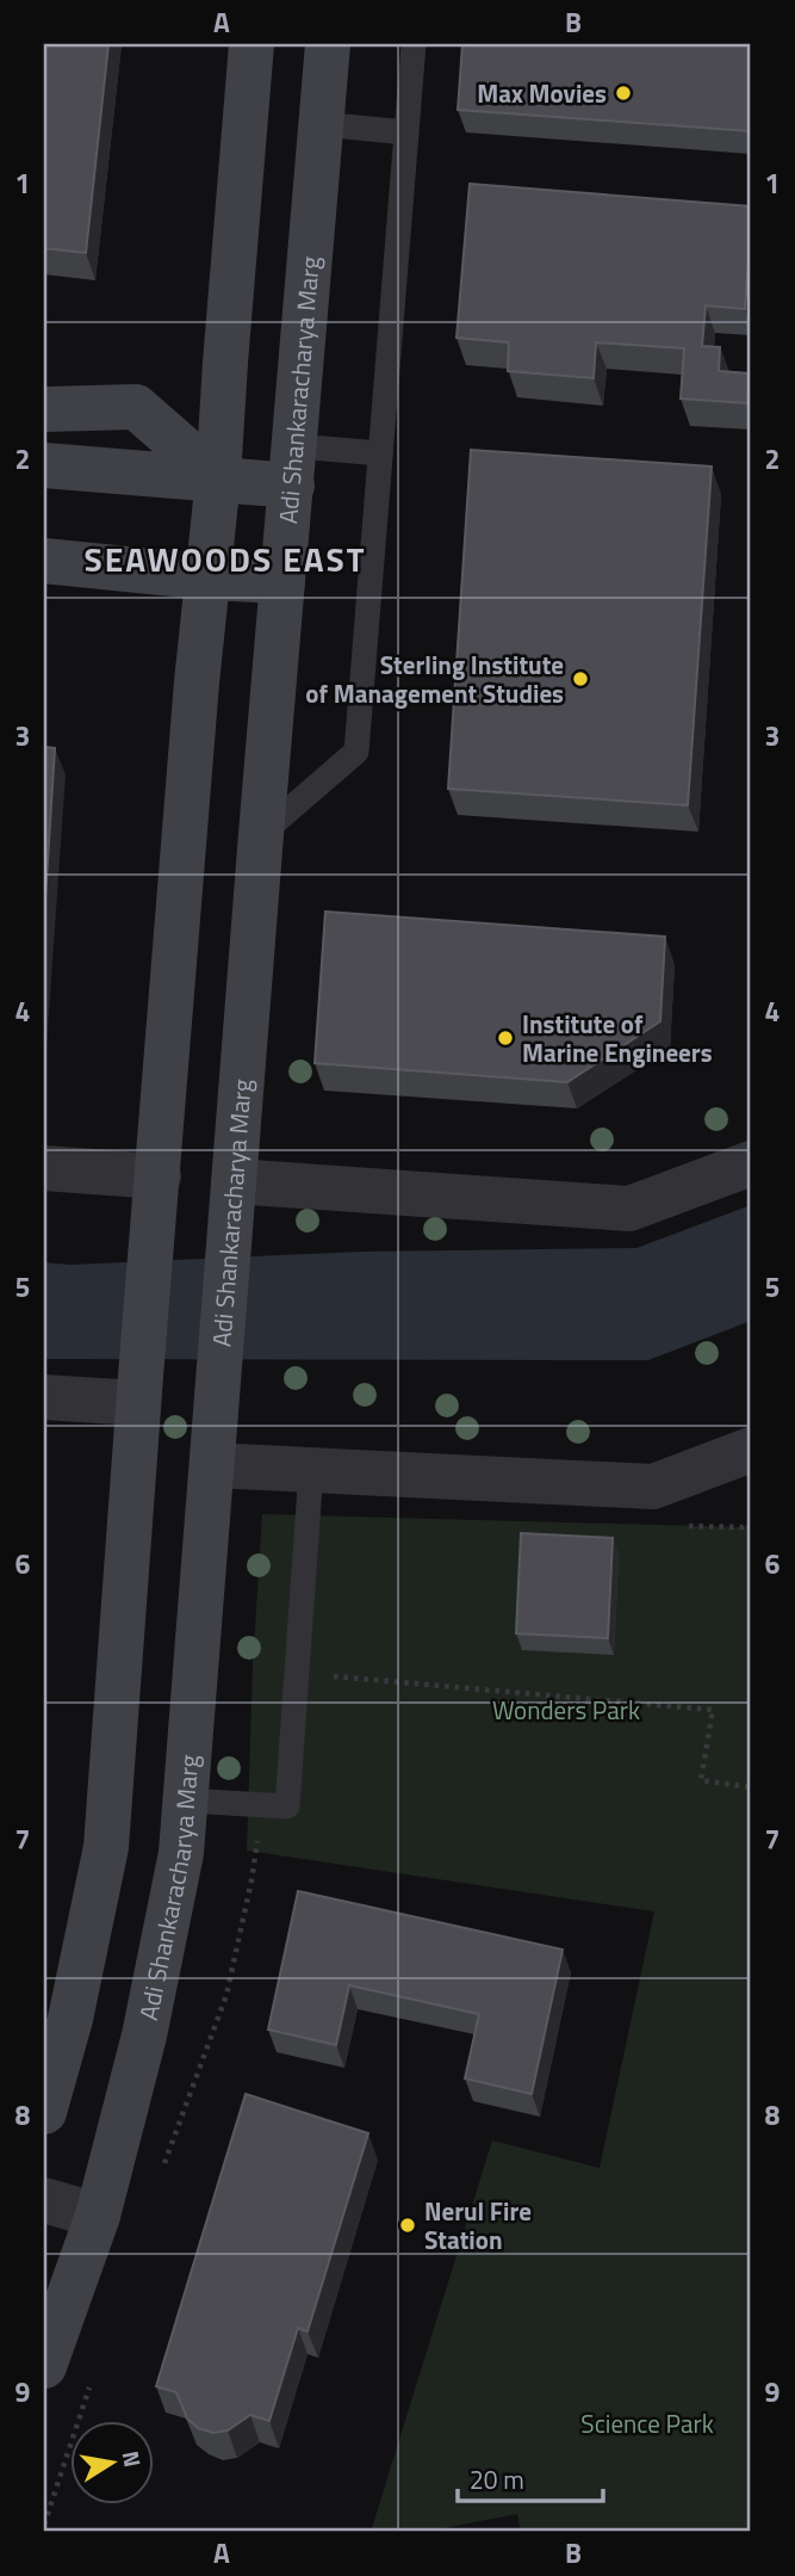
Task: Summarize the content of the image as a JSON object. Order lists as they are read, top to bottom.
{
  "streets": {
    "main road": ["Adi Shankaracharya Marg"]
  },
  "districts": ["SEAWOODS EAST"],
  "parks": ["Wonders Park", "Science Park"],
  "places": [
    "Max Movies",
    "Sterling Institute of Management Studies",
    "Institute of Marine Engineers",
    "Nerul Fire Station"
  ],
  "scale_bar": "20 m",
  "north": "right",
  "grid": {
    "columns": ["A", "B"],
    "rows": [
      "1",
      "2",
      "3",
      "4",
      "5",
      "6",
      "7",
      "8",
      "9"
    ]
  }
}
